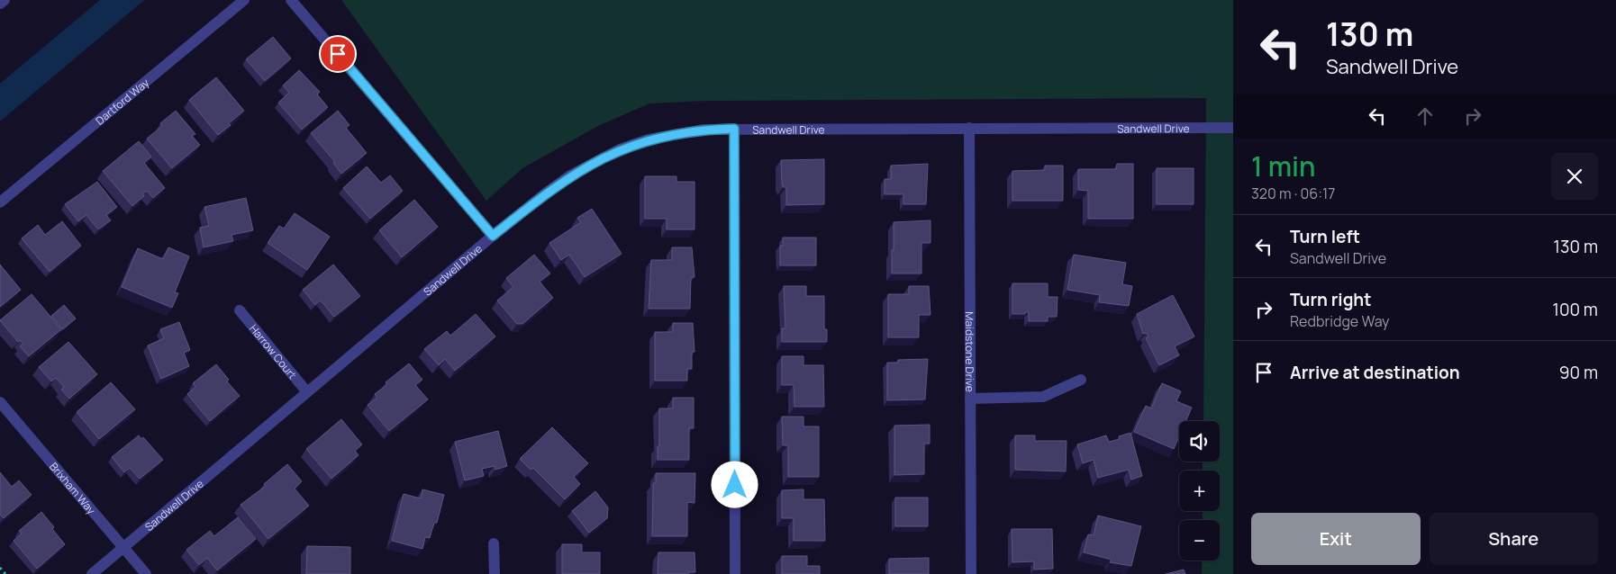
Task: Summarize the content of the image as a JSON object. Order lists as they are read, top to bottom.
{
  "streets": {
    "street": [
      "Dartford Way",
      "Sandwell Drive",
      "Maidstone Drive",
      "Harrow Court",
      "Brixham Way"
    ]
  },
  "crossings": [
    ["Sandwell Drive", "Maidstone Drive"],
    ["Sandwell Drive", "Harrow Court"],
    ["Sandwell Drive", "Brixham Way"]
  ],
  "page": {
    "turn": ["130 m", "Sandwell Drive"],
    "heading": ["1 min", "320 m · 06:17"],
    "list": [
      {
        "name": "Turn left",
        "note": "Sandwell Drive",
        "value": "130 m"
      },
      {
        "name": "Turn right",
        "note": "Redbridge Way",
        "value": "100 m"
      },
      {
        "name": "Arrive at destination",
        "value": "90 m"
      }
    ],
    "map_buttons": ["+", "−"],
    "buttons": ["Exit", "Share"]
  }
}
